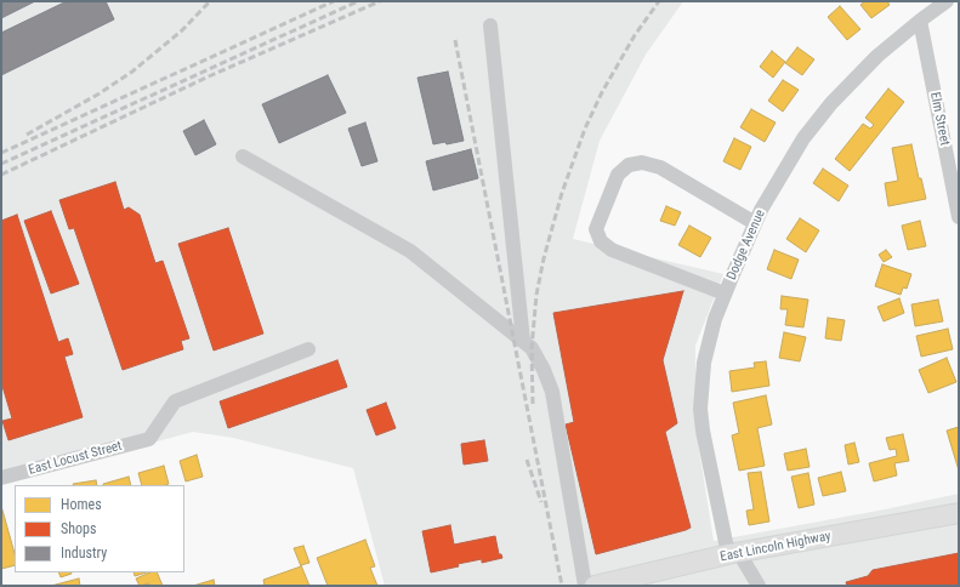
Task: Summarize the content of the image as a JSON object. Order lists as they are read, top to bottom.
{
  "streets": {
    "main road": ["East Lincoln Highway"],
    "street": ["Elm Street", "Dodge Avenue", "East Locust Street"]
  },
  "crossings": [
    ["Elm Street", "Dodge Avenue"],
    ["Dodge Avenue", "East Lincoln Highway"]
  ],
  "legend": ["Homes", "Shops", "Industry"]
}
